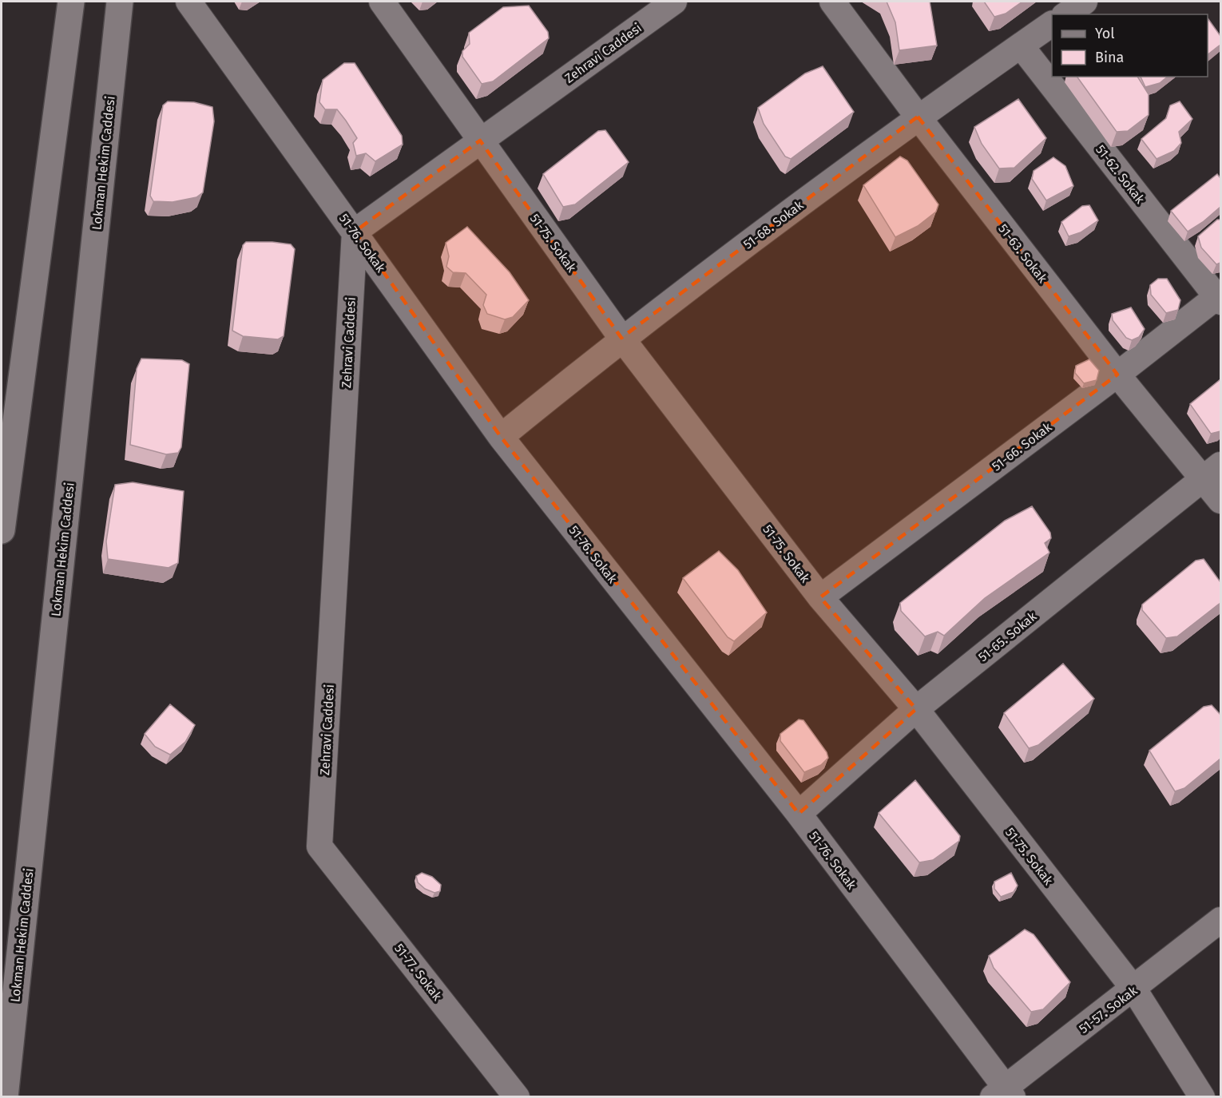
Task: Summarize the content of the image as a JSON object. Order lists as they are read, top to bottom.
{
  "streets": {
    "street": [
      "Zehravi Caddesi",
      "Lokman Hekim Caddesi",
      "51-62. Sokak",
      "51-68. Sokak",
      "51-76. Sokak",
      "51-75. Sokak",
      "51-63. Sokak",
      "51-66. Sokak",
      "51-65. Sokak",
      "51-77. Sokak",
      "51-57. Sokak"
    ]
  },
  "crossings": [
    ["Zehravi Caddesi", "51-76. Sokak"],
    ["Zehravi Caddesi", "51-75. Sokak"],
    ["Zehravi Caddesi", "51-77. Sokak"],
    ["51-62. Sokak", "51-68. Sokak"],
    ["51-62. Sokak", "51-66. Sokak"],
    ["51-68. Sokak", "51-76. Sokak"],
    ["51-68. Sokak", "51-75. Sokak"],
    ["51-68. Sokak", "51-63. Sokak"],
    ["51-76. Sokak", "51-65. Sokak"],
    ["51-76. Sokak", "51-57. Sokak"],
    ["51-75. Sokak", "51-66. Sokak"],
    ["51-75. Sokak", "51-65. Sokak"],
    ["51-75. Sokak", "51-57. Sokak"],
    ["51-63. Sokak", "51-66. Sokak"],
    ["51-63. Sokak", "51-65. Sokak"]
  ],
  "legend": ["Yol", "Bina"]
}
